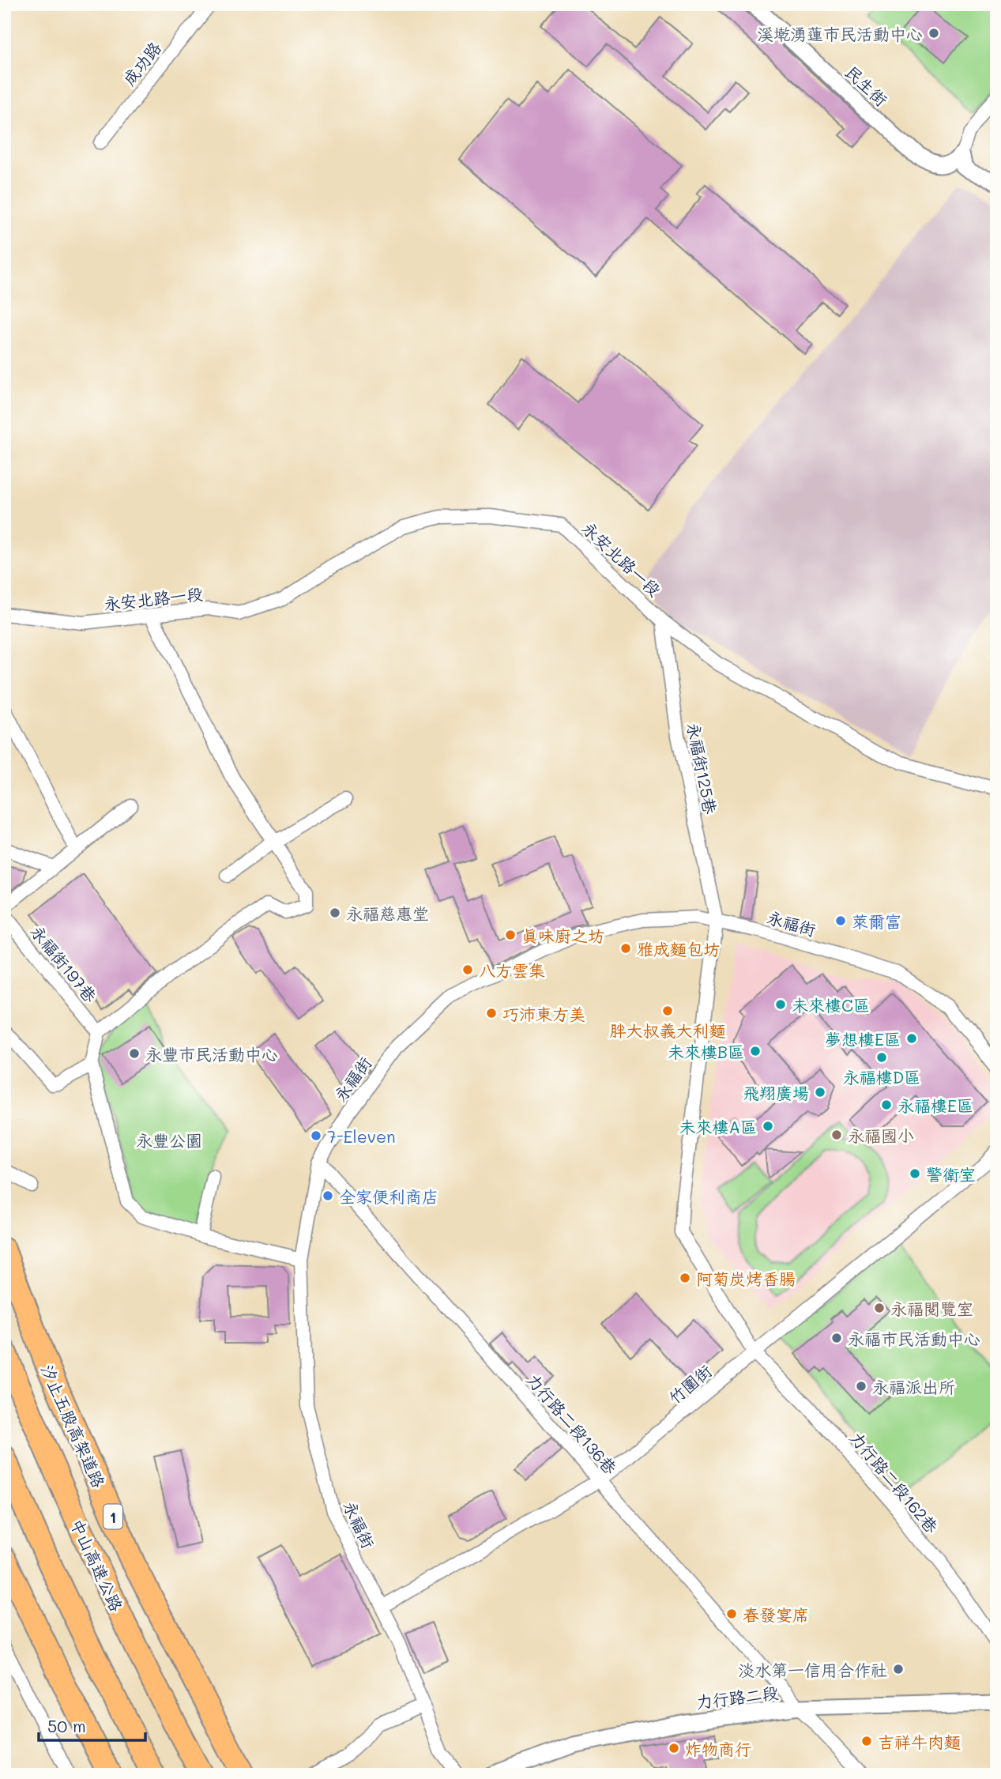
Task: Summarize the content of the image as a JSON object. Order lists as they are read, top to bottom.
{
  "streets": {
    "highway": ["汐止五股高架道路", "1", "中山高速公路"],
    "street": [
      "成功路",
      "民生街",
      "永安北路一段",
      "永福街125巷",
      "永福街",
      "永福街197巷",
      "竹圍街",
      "力行路二段136巷",
      "力行路二段162巷",
      "力行路二段"
    ]
  },
  "crossings": [
    ["永安北路一段", "永福街125巷"],
    ["永福街125巷", "永福街"],
    ["永福街125巷", "竹圍街"],
    ["永福街125巷", "力行路二段162巷"],
    ["永福街", "竹圍街"],
    ["永福街", "力行路二段136巷"],
    ["竹圍街", "力行路二段136巷"],
    ["竹圍街", "力行路二段162巷"],
    ["力行路二段136巷", "力行路二段"]
  ],
  "parks": ["永豐公園"],
  "places": [
    "溪墘湧蓮市民活動中心",
    "永福慈惠堂",
    "萊爾富",
    "真味廚之坊",
    "雅成麵包坊",
    "八方雲集",
    "未來樓C區",
    "胖大叔義大利麵",
    "巧沛東方美",
    "夢想樓E區",
    "未來樓B區",
    "永豐市民活動中心",
    "永福樓D區",
    "飛翔廣場",
    "永福樓E區",
    "未來樓A區",
    "永福國小",
    "7-Eleven",
    "警衛室",
    "全家便利商店",
    "阿菊炭烤香腸",
    "永福閱覽室",
    "永福市民活動中心",
    "永福派出所",
    "春發宴席",
    "淡水第一信用合作社",
    "吉祥牛肉麵",
    "炸物商行"
  ],
  "scale_bar": "50 m"
}
